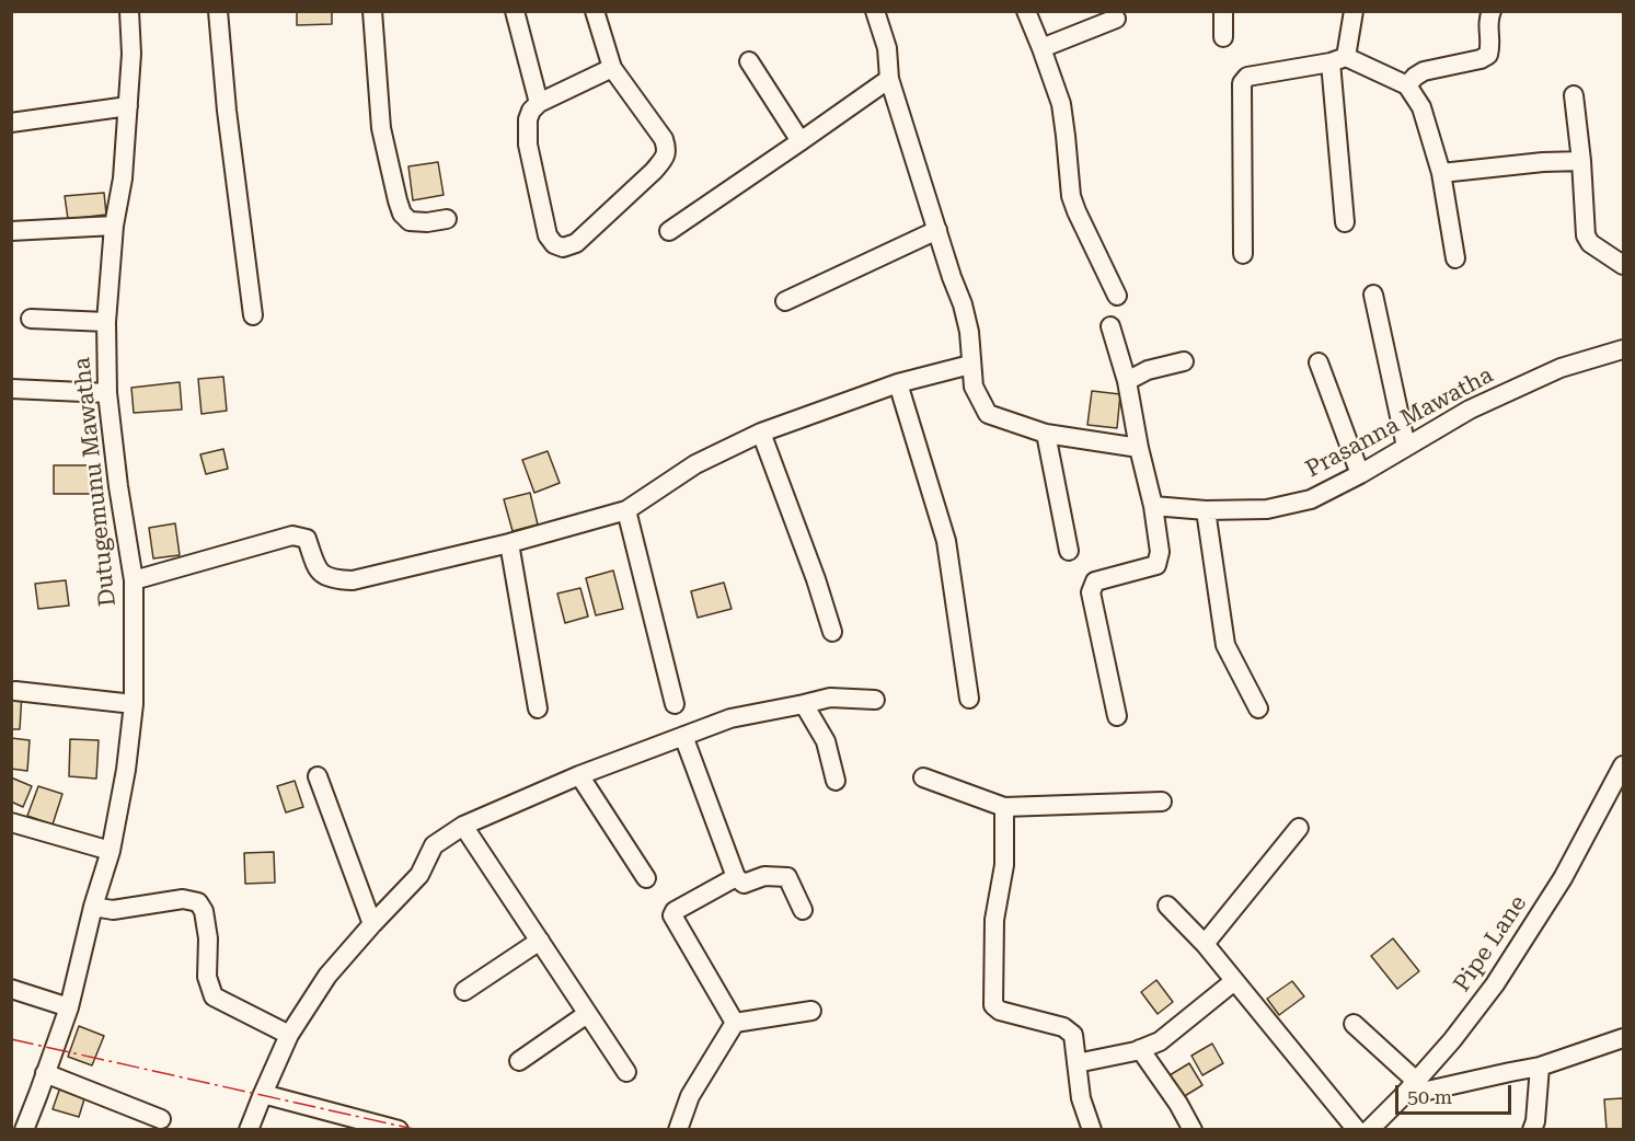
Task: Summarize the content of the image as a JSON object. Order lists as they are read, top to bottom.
{
  "streets": {
    "street": ["Prasanna Mawatha", "Dutugemunu Mawatha", "Pipe Lane"]
  },
  "scale_bar": "50 m"
}
